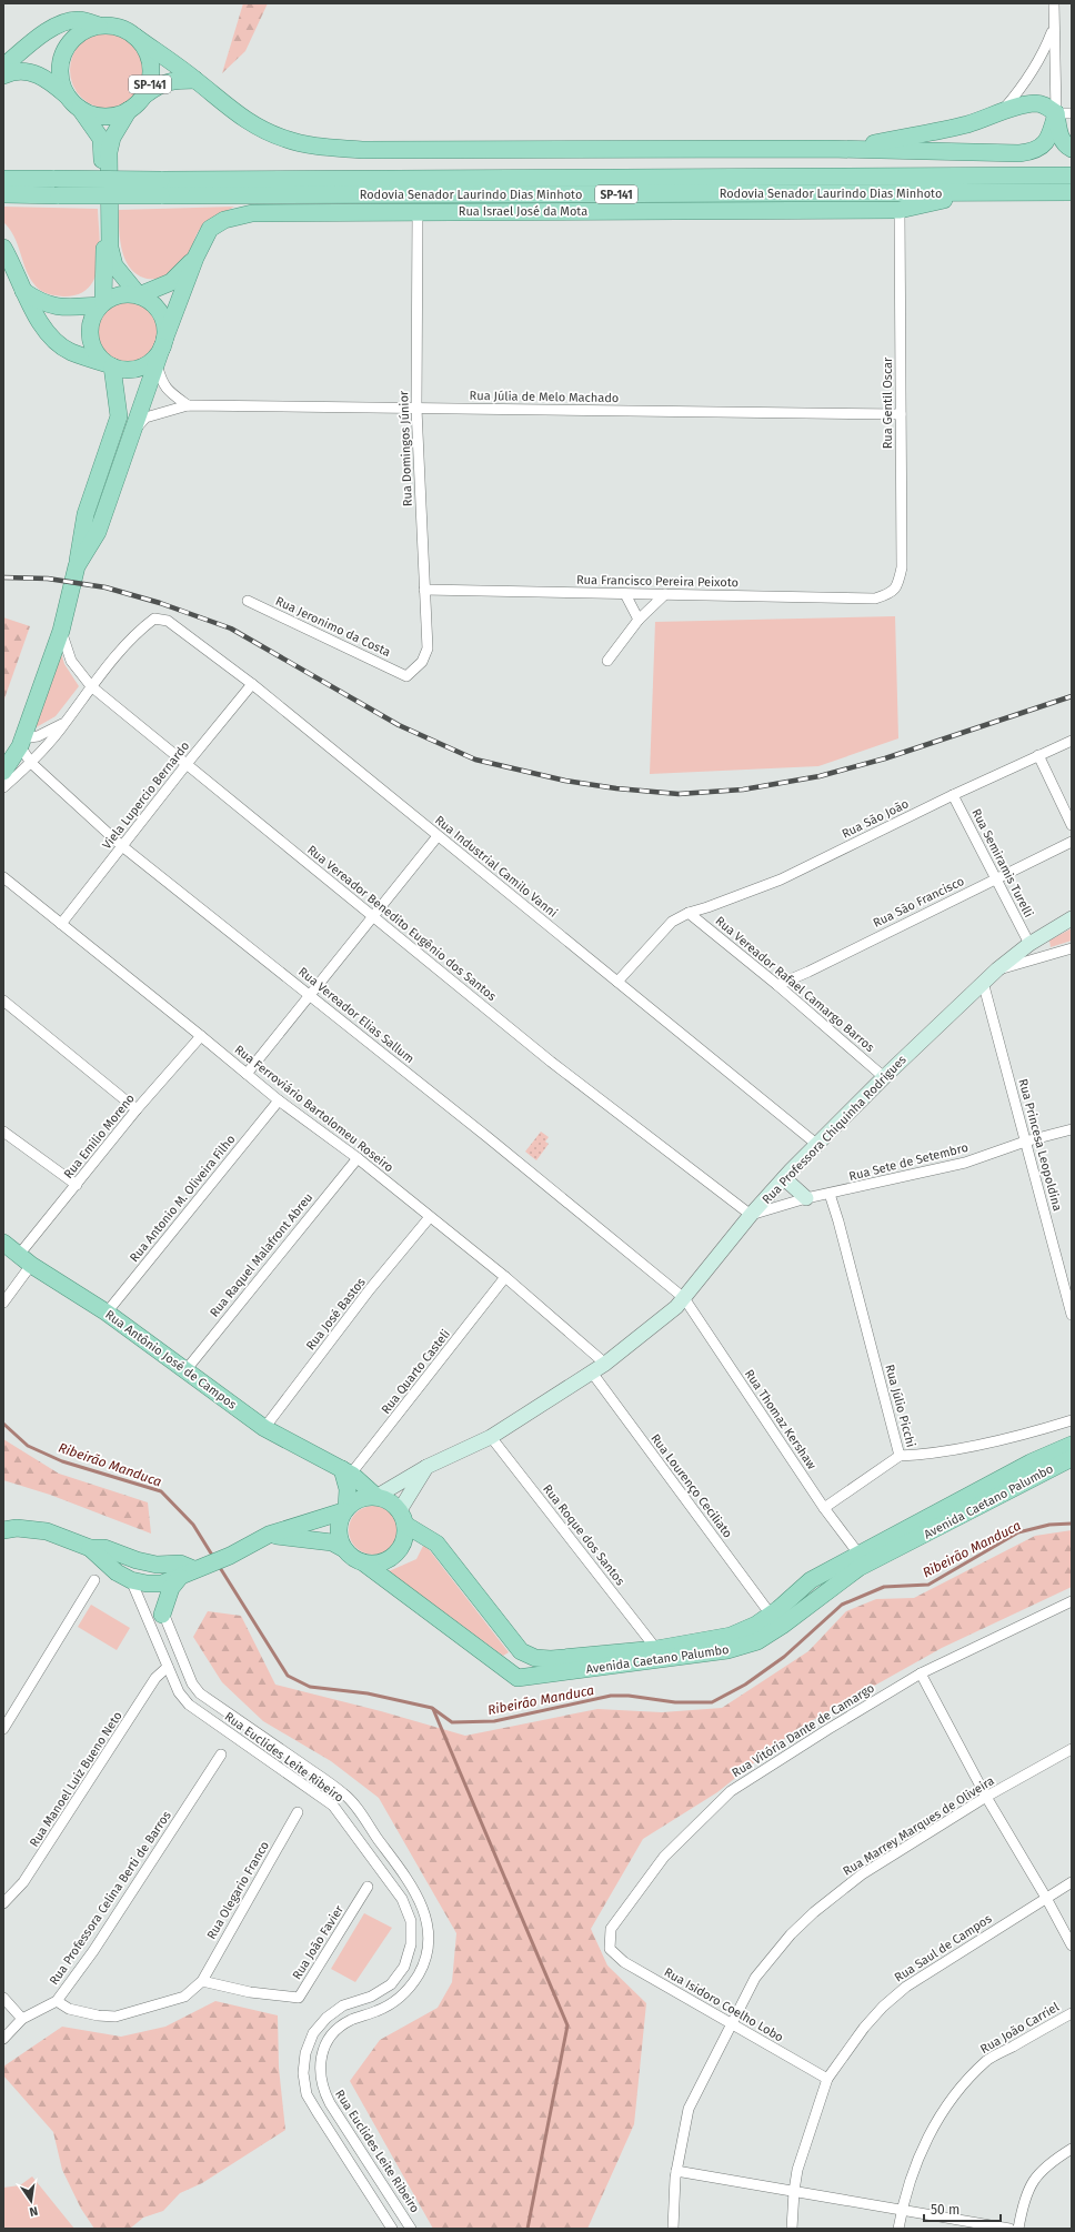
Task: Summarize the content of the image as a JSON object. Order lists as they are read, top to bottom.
{
  "streets": {
    "main road": [
      "SP-141",
      "Rodovia Senador Laurindo Dias Minhoto",
      "Rua Israel José da Mota",
      "Rua Professora Chiquinha Rodrigues",
      "Rua Antônio José de Campos",
      "Avenida Caetano Palumbo"
    ],
    "street": [
      "Rua Júlia de Melo Machado",
      "Rua Gentil Oscar",
      "Rua Domingos Júnior",
      "Rua Francisco Pereira Peixoto",
      "Rua Jeronimo da Costa",
      "Viela Lupercio Bernardo",
      "Rua São João",
      "Rua Semiramis Turelli",
      "Rua Industrial Camilo Vanni",
      "Rua São Francisco",
      "Rua Vereador Benedito Eugênio dos Santos",
      "Rua Vereador Rafael Camargo Barros",
      "Rua Vereador Elias Sallum",
      "Rua Ferroviário Bartolomeu Roseiro",
      "Rua Emilio Moreno",
      "Rua Princesa Leopoldina",
      "Rua Sete de Setembro",
      "Rua Antonio M. Oliveira Filho",
      "Rua Raquel Malafront Abreu",
      "Rua José Bastos",
      "Rua Quarto Casteli",
      "Rua Júlio Picchi",
      "Rua Thomaz Kershaw",
      "Rua Lourenço Ceciliato",
      "Rua Roque dos Santos",
      "Rua Vitória Dante de Camargo",
      "Rua Euclides Leite Ribeiro",
      "Rua Manoel Luiz Bueno Neto",
      "Rua Marrey Marques de Oliveira",
      "Rua Olegario Franco",
      "Rua Professora Celina Berti de Barros",
      "Rua João Favier",
      "Rua Saul de Campos",
      "Rua Isidoro Coelho Lobo",
      "Rua João Carriel"
    ]
  },
  "crossings": [
    ["SP-141", "Rua Israel José da Mota"],
    ["Rodovia Senador Laurindo Dias Minhoto", "Rua Israel José da Mota"],
    ["Rua Israel José da Mota", "Rua Júlia de Melo Machado"],
    ["Rua Israel José da Mota", "Rua Gentil Oscar"],
    ["Rua Israel José da Mota", "Rua Domingos Júnior"],
    ["Rua Júlia de Melo Machado", "Rua Gentil Oscar"],
    ["Rua Júlia de Melo Machado", "Rua Domingos Júnior"],
    ["Rua Gentil Oscar", "Rua Francisco Pereira Peixoto"],
    ["Rua Domingos Júnior", "Rua Francisco Pereira Peixoto"],
    ["Rua Domingos Júnior", "Rua Jeronimo da Costa"],
    ["Viela Lupercio Bernardo", "Rua Industrial Camilo Vanni"],
    ["Viela Lupercio Bernardo", "Rua Vereador Benedito Eugênio dos Santos"],
    ["Viela Lupercio Bernardo", "Rua Vereador Elias Sallum"],
    ["Viela Lupercio Bernardo", "Rua Ferroviário Bartolomeu Roseiro"],
    ["Rua São João", "Rua Semiramis Turelli"],
    ["Rua São João", "Rua Industrial Camilo Vanni"],
    ["Rua São João", "Rua Vereador Rafael Camargo Barros"],
    ["Rua Semiramis Turelli", "Rua São Francisco"],
    ["Rua Semiramis Turelli", "Rua Professora Chiquinha Rodrigues"],
    ["Rua Industrial Camilo Vanni", "Rua Vereador Benedito Eugênio dos Santos"],
    ["Rua Industrial Camilo Vanni", "Rua Professora Chiquinha Rodrigues"],
    ["Rua São Francisco", "Rua Vereador Rafael Camargo Barros"],
    ["Rua Vereador Benedito Eugênio dos Santos", "Rua Professora Chiquinha Rodrigues"],
    ["Rua Vereador Benedito Eugênio dos Santos", "Rua Sete de Setembro"],
    ["Rua Vereador Rafael Camargo Barros", "Rua Professora Chiquinha Rodrigues"],
    ["Rua Vereador Elias Sallum", "Rua Professora Chiquinha Rodrigues"],
    ["Rua Vereador Elias Sallum", "Rua Thomaz Kershaw"],
    ["Rua Ferroviário Bartolomeu Roseiro", "Rua Professora Chiquinha Rodrigues"],
    ["Rua Ferroviário Bartolomeu Roseiro", "Rua Emilio Moreno"],
    ["Rua Ferroviário Bartolomeu Roseiro", "Rua Antonio M. Oliveira Filho"],
    ["Rua Ferroviário Bartolomeu Roseiro", "Rua Raquel Malafront Abreu"],
    ["Rua Ferroviário Bartolomeu Roseiro", "Rua José Bastos"],
    ["Rua Ferroviário Bartolomeu Roseiro", "Rua Quarto Casteli"],
    ["Rua Professora Chiquinha Rodrigues", "Rua Princesa Leopoldina"],
    ["Rua Professora Chiquinha Rodrigues", "Rua Sete de Setembro"],
    ["Rua Professora Chiquinha Rodrigues", "Rua Antônio José de Campos"],
    ["Rua Professora Chiquinha Rodrigues", "Rua Thomaz Kershaw"],
    ["Rua Professora Chiquinha Rodrigues", "Rua Lourenço Ceciliato"],
    ["Rua Professora Chiquinha Rodrigues", "Avenida Caetano Palumbo"],
    ["Rua Professora Chiquinha Rodrigues", "Rua Roque dos Santos"],
    ["Rua Emilio Moreno", "Rua Antônio José de Campos"],
    ["Rua Princesa Leopoldina", "Rua Sete de Setembro"],
    ["Rua Sete de Setembro", "Rua Júlio Picchi"],
    ["Rua Antonio M. Oliveira Filho", "Rua Antônio José de Campos"],
    ["Rua Raquel Malafront Abreu", "Rua Antônio José de Campos"],
    ["Rua José Bastos", "Rua Antônio José de Campos"],
    ["Rua Antônio José de Campos", "Rua Quarto Casteli"],
    ["Rua Antônio José de Campos", "Avenida Caetano Palumbo"],
    ["Rua Thomaz Kershaw", "Avenida Caetano Palumbo"],
    ["Rua Lourenço Ceciliato", "Avenida Caetano Palumbo"],
    ["Avenida Caetano Palumbo", "Rua Roque dos Santos"],
    ["Rua Vitória Dante de Camargo", "Rua Isidoro Coelho Lobo"],
    ["Rua Euclides Leite Ribeiro", "Rua Manoel Luiz Bueno Neto"],
    ["Rua Marrey Marques de Oliveira", "Rua Isidoro Coelho Lobo"],
    ["Rua Olegario Franco", "Rua João Favier"],
    ["Rua Saul de Campos", "Rua Isidoro Coelho Lobo"]
  ],
  "water": ["Ribeirão Manduca"],
  "scale_bar": "50 m",
  "north": "bottom"
}
